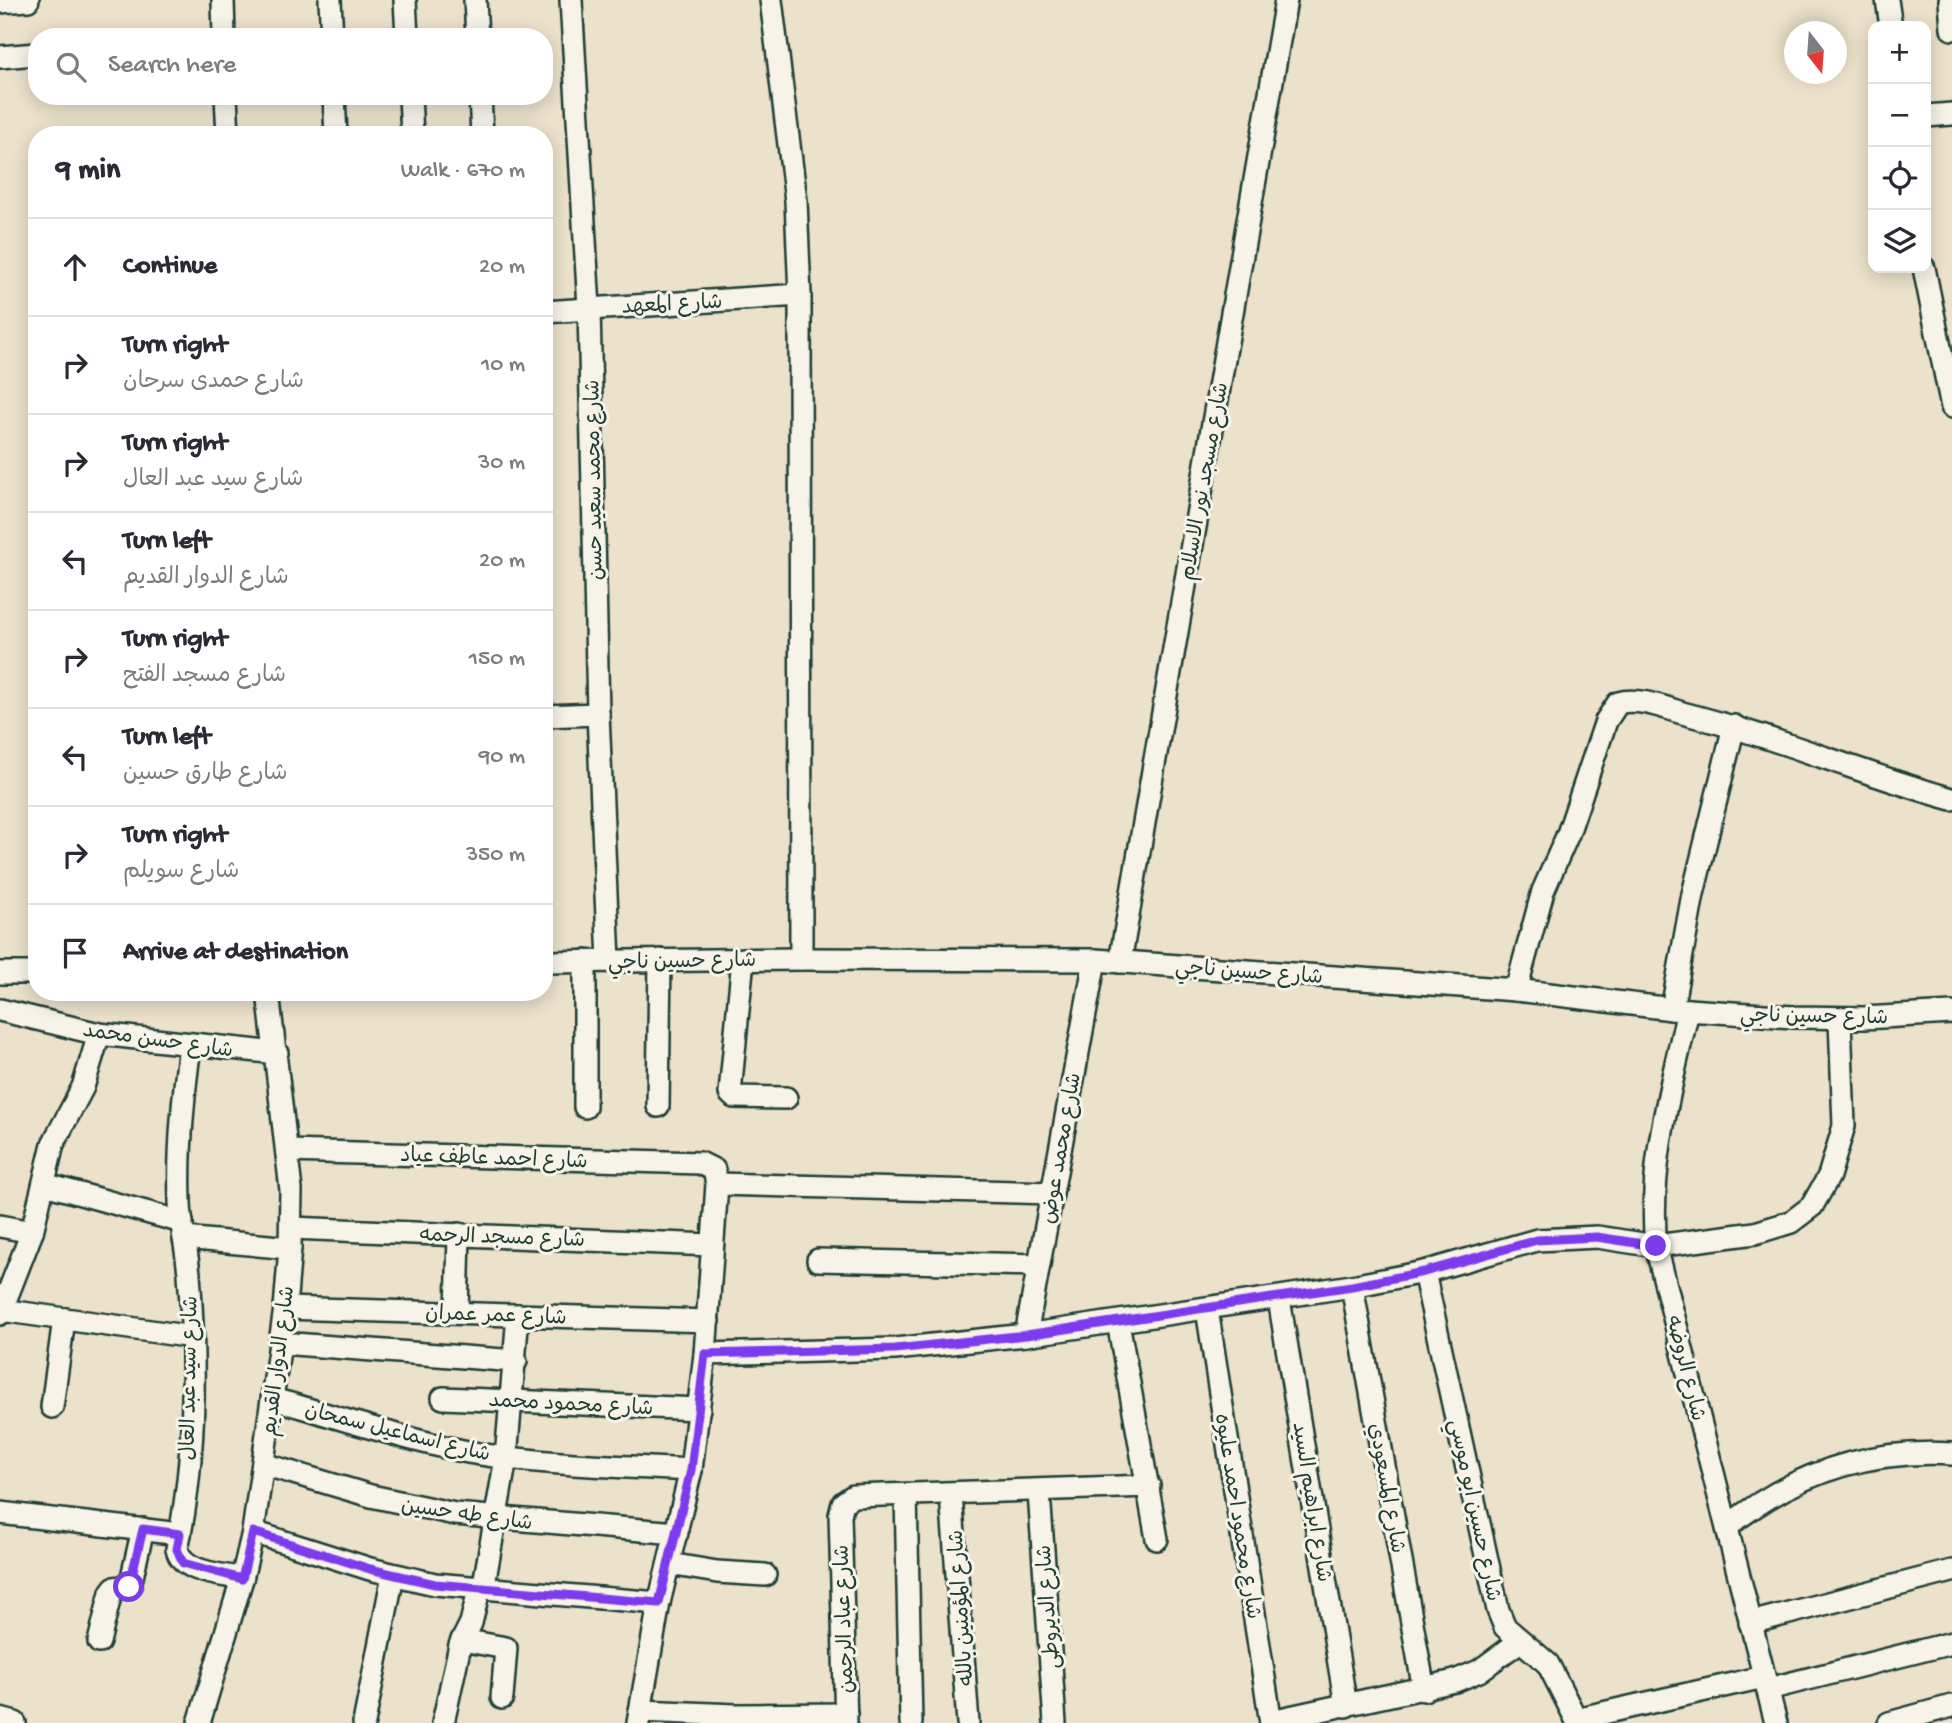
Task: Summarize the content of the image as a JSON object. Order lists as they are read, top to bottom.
{
  "streets": {
    "street": [
      "شارع المعهد",
      "شارع محمد سعيد حسن",
      "شارع مسجد نور الاسلام",
      "شارع حسين ناجي",
      "شارع حسن محمد",
      "شارع محمد عوض",
      "شارع احمد عاطف عياد",
      "شارع مسجد الرحمه",
      "شارع عمر عمران",
      "شارع الدوار القديم",
      "شارع الروضه",
      "شارع سيد عبد العال",
      "شارع محمود محمد",
      "شارع اسماعيل سمحان",
      "شارع المسعودي",
      "شارع ابراهيم السيد",
      "شارع حسين ابو موسي",
      "شارع طه حسين",
      "شارع محمود احمد عليوه",
      "شارع الديروطى",
      "شارع المؤمنين بالله",
      "شارع عباد الرحمن"
    ]
  },
  "crossings": [
    ["شارع المعهد", "شارع محمد سعيد حسن"],
    ["شارع محمد سعيد حسن", "شارع حسين ناجي"],
    ["شارع مسجد نور الاسلام", "شارع حسين ناجي"],
    ["شارع حسين ناجي", "شارع محمد عوض"],
    ["شارع حسين ناجي", "شارع الروضه"],
    ["شارع حسن محمد", "شارع الدوار القديم"],
    ["شارع حسن محمد", "شارع سيد عبد العال"],
    ["شارع احمد عاطف عياد", "شارع الدوار القديم"],
    ["شارع مسجد الرحمه", "شارع الدوار القديم"],
    ["شارع مسجد الرحمه", "شارع سيد عبد العال"],
    ["شارع عمر عمران", "شارع الدوار القديم"],
    ["شارع الدوار القديم", "شارع سيد عبد العال"],
    ["شارع الدوار القديم", "شارع اسماعيل سمحان"],
    ["شارع الدوار القديم", "شارع طه حسين"]
  ],
  "north": "bottom",
  "page": {
    "map_buttons": ["+", "−"],
    "search": "Search here",
    "heading": ["9 min", "Walk · 670 m"],
    "list": [
      ["Continue", "20 m"],
      ["Turn right", "شارع حمدى سرحان", "10 m"],
      ["Turn right", "شارع سيد عبد العال", "30 m"],
      ["Turn left", "شارع الدوار القديم", "20 m"],
      ["Turn right", "شارع مسجد الفتح", "150 m"],
      ["Turn left", "شارع طارق حسين", "90 m"],
      ["Turn right", "شارع سويلم", "350 m"],
      "Arrive at destination"
    ]
  }
}
